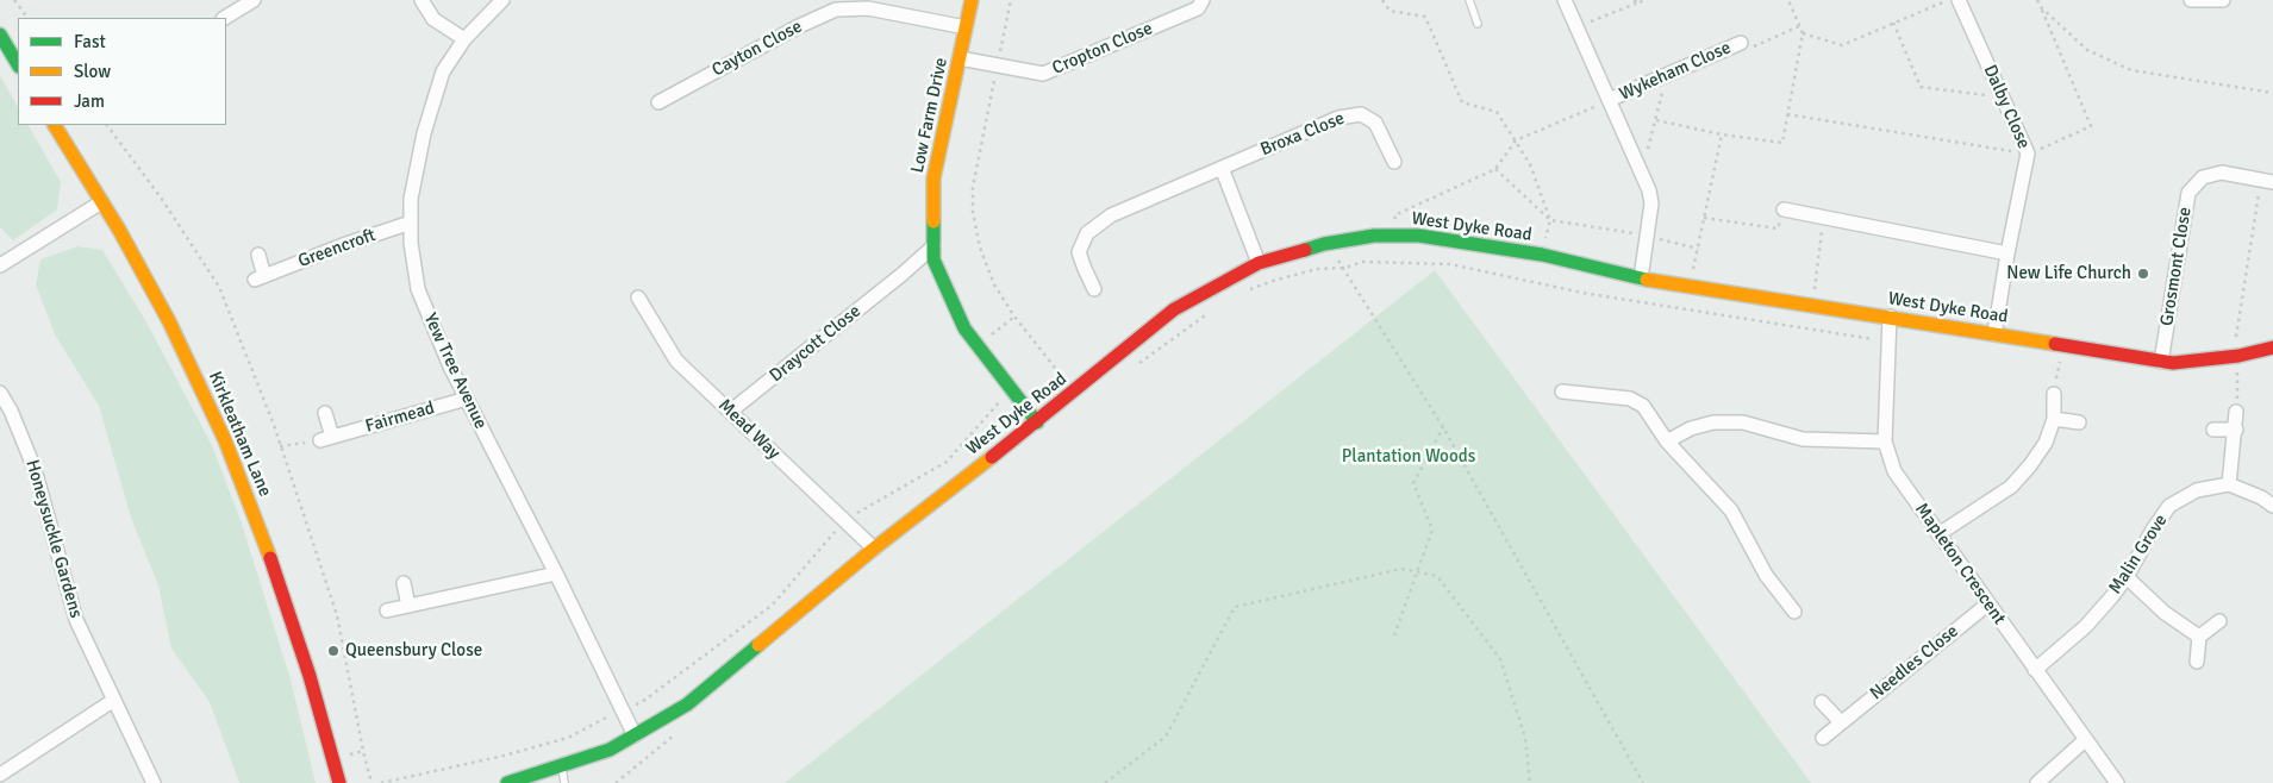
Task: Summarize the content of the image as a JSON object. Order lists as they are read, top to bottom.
{
  "streets": {
    "street": [
      "Cayton Close",
      "Cropton Close",
      "Wykeham Close",
      "Dalby Close",
      "Low Farm Drive",
      "Broxa Close",
      "West Dyke Road",
      "Greencroft",
      "Grosmont Close",
      "Draycott Close",
      "Yew Tree Avenue",
      "Fairmead",
      "Mead Way",
      "Kirkleatham Lane",
      "Honeysuckle Gardens",
      "Malin Grove",
      "Mapleton Crescent",
      "Needles Close"
    ]
  },
  "crossings": [
    ["Cayton Close", "Low Farm Drive"],
    ["Cropton Close", "Low Farm Drive"],
    ["Wykeham Close", "West Dyke Road"],
    ["Dalby Close", "West Dyke Road"],
    ["Low Farm Drive", "West Dyke Road"],
    ["Low Farm Drive", "Draycott Close"],
    ["West Dyke Road", "Grosmont Close"],
    ["West Dyke Road", "Yew Tree Avenue"],
    ["West Dyke Road", "Mead Way"],
    ["West Dyke Road", "Mapleton Crescent"],
    ["Greencroft", "Yew Tree Avenue"],
    ["Draycott Close", "Mead Way"],
    ["Yew Tree Avenue", "Fairmead"],
    ["Malin Grove", "Mapleton Crescent"],
    ["Mapleton Crescent", "Needles Close"]
  ],
  "parks": ["Plantation Woods"],
  "places": ["New Life Church", "Queensbury Close"],
  "legend": ["Fast", "Slow", "Jam"]
}
